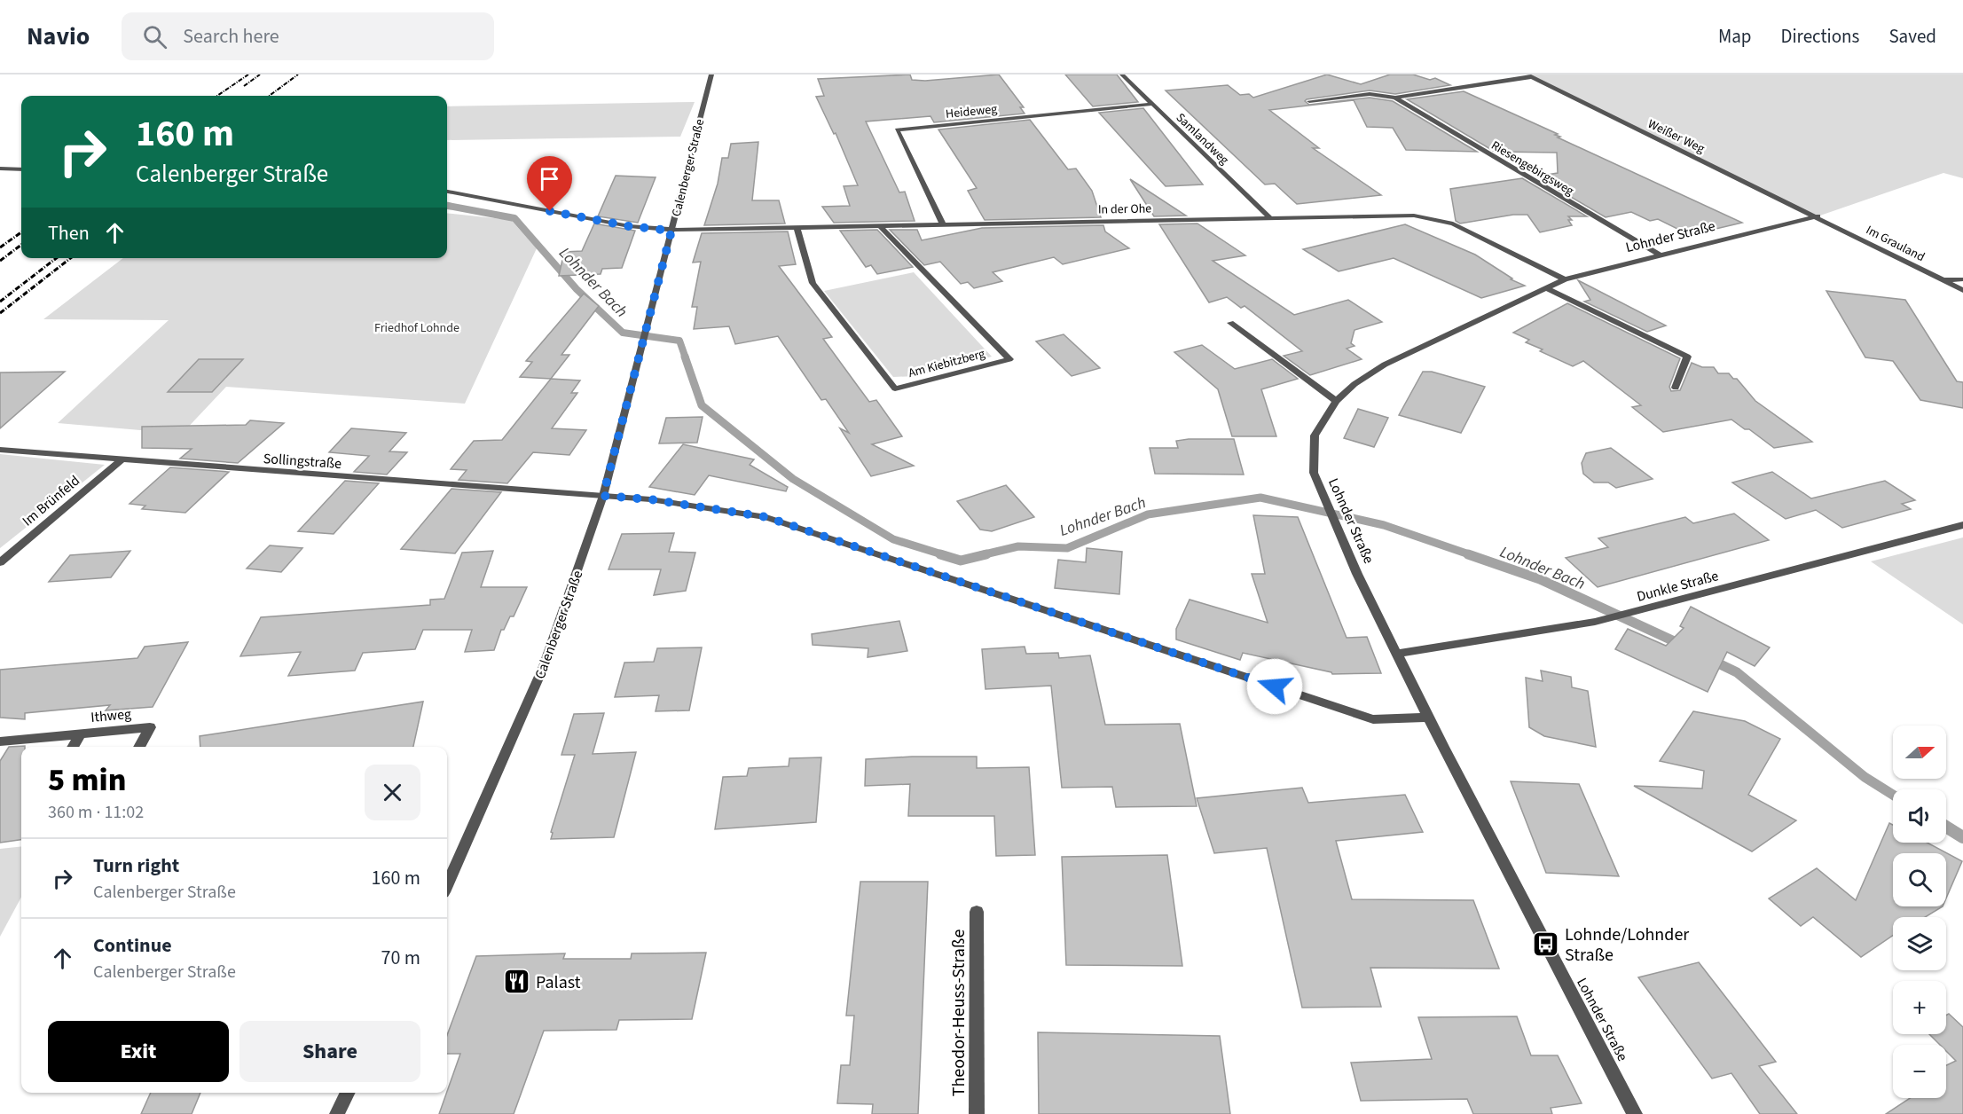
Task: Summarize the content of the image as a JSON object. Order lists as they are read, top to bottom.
{
  "streets": {
    "street": [
      "Heideweg",
      "Weißer Weg",
      "Samlandweg",
      "Calenberger Straße",
      "Riesengebirgsweg",
      "In der Ohe",
      "Lohnder Straße",
      "Im Grauland",
      "Am Kiebitzberg",
      "Sollingstraße",
      "Im Brünfeld",
      "Dunkle Straße",
      "Ithweg",
      "Theodor-Heuss-Straße"
    ]
  },
  "crossings": [
    ["Heideweg", "Samlandweg"],
    ["Heideweg", "In der Ohe"],
    ["Weißer Weg", "Riesengebirgsweg"],
    ["Weißer Weg", "Lohnder Straße"],
    ["Weißer Weg", "Im Grauland"],
    ["Samlandweg", "In der Ohe"],
    ["Calenberger Straße", "In der Ohe"],
    ["Calenberger Straße", "Sollingstraße"],
    ["Riesengebirgsweg", "Lohnder Straße"],
    ["In der Ohe", "Lohnder Straße"],
    ["In der Ohe", "Am Kiebitzberg"],
    ["Lohnder Straße", "Im Grauland"],
    ["Lohnder Straße", "Sollingstraße"],
    ["Lohnder Straße", "Dunkle Straße"],
    ["Sollingstraße", "Im Brünfeld"]
  ],
  "water": ["Lohnder Bach"],
  "parks": ["Friedhof Lohnde"],
  "places": {
    "bus stop": ["Lohnde/Lohnder Straße"],
    "restaurant": ["Palast"]
  },
  "north": "right",
  "page": {
    "header": "Navio",
    "search": "Search here",
    "nav": ["Map", "Directions", "Saved"],
    "turn": ["160 m", "Calenberger Straße"],
    "then": "Then",
    "map_buttons": ["+", "−"],
    "heading": ["5 min", "360 m · 11:02"],
    "list": [
      {
        "name": "Turn right",
        "note": "Calenberger Straße",
        "value": "160 m"
      },
      {
        "name": "Continue",
        "note": "Calenberger Straße",
        "value": "70 m"
      }
    ],
    "buttons": ["Exit", "Share"]
  }
}
